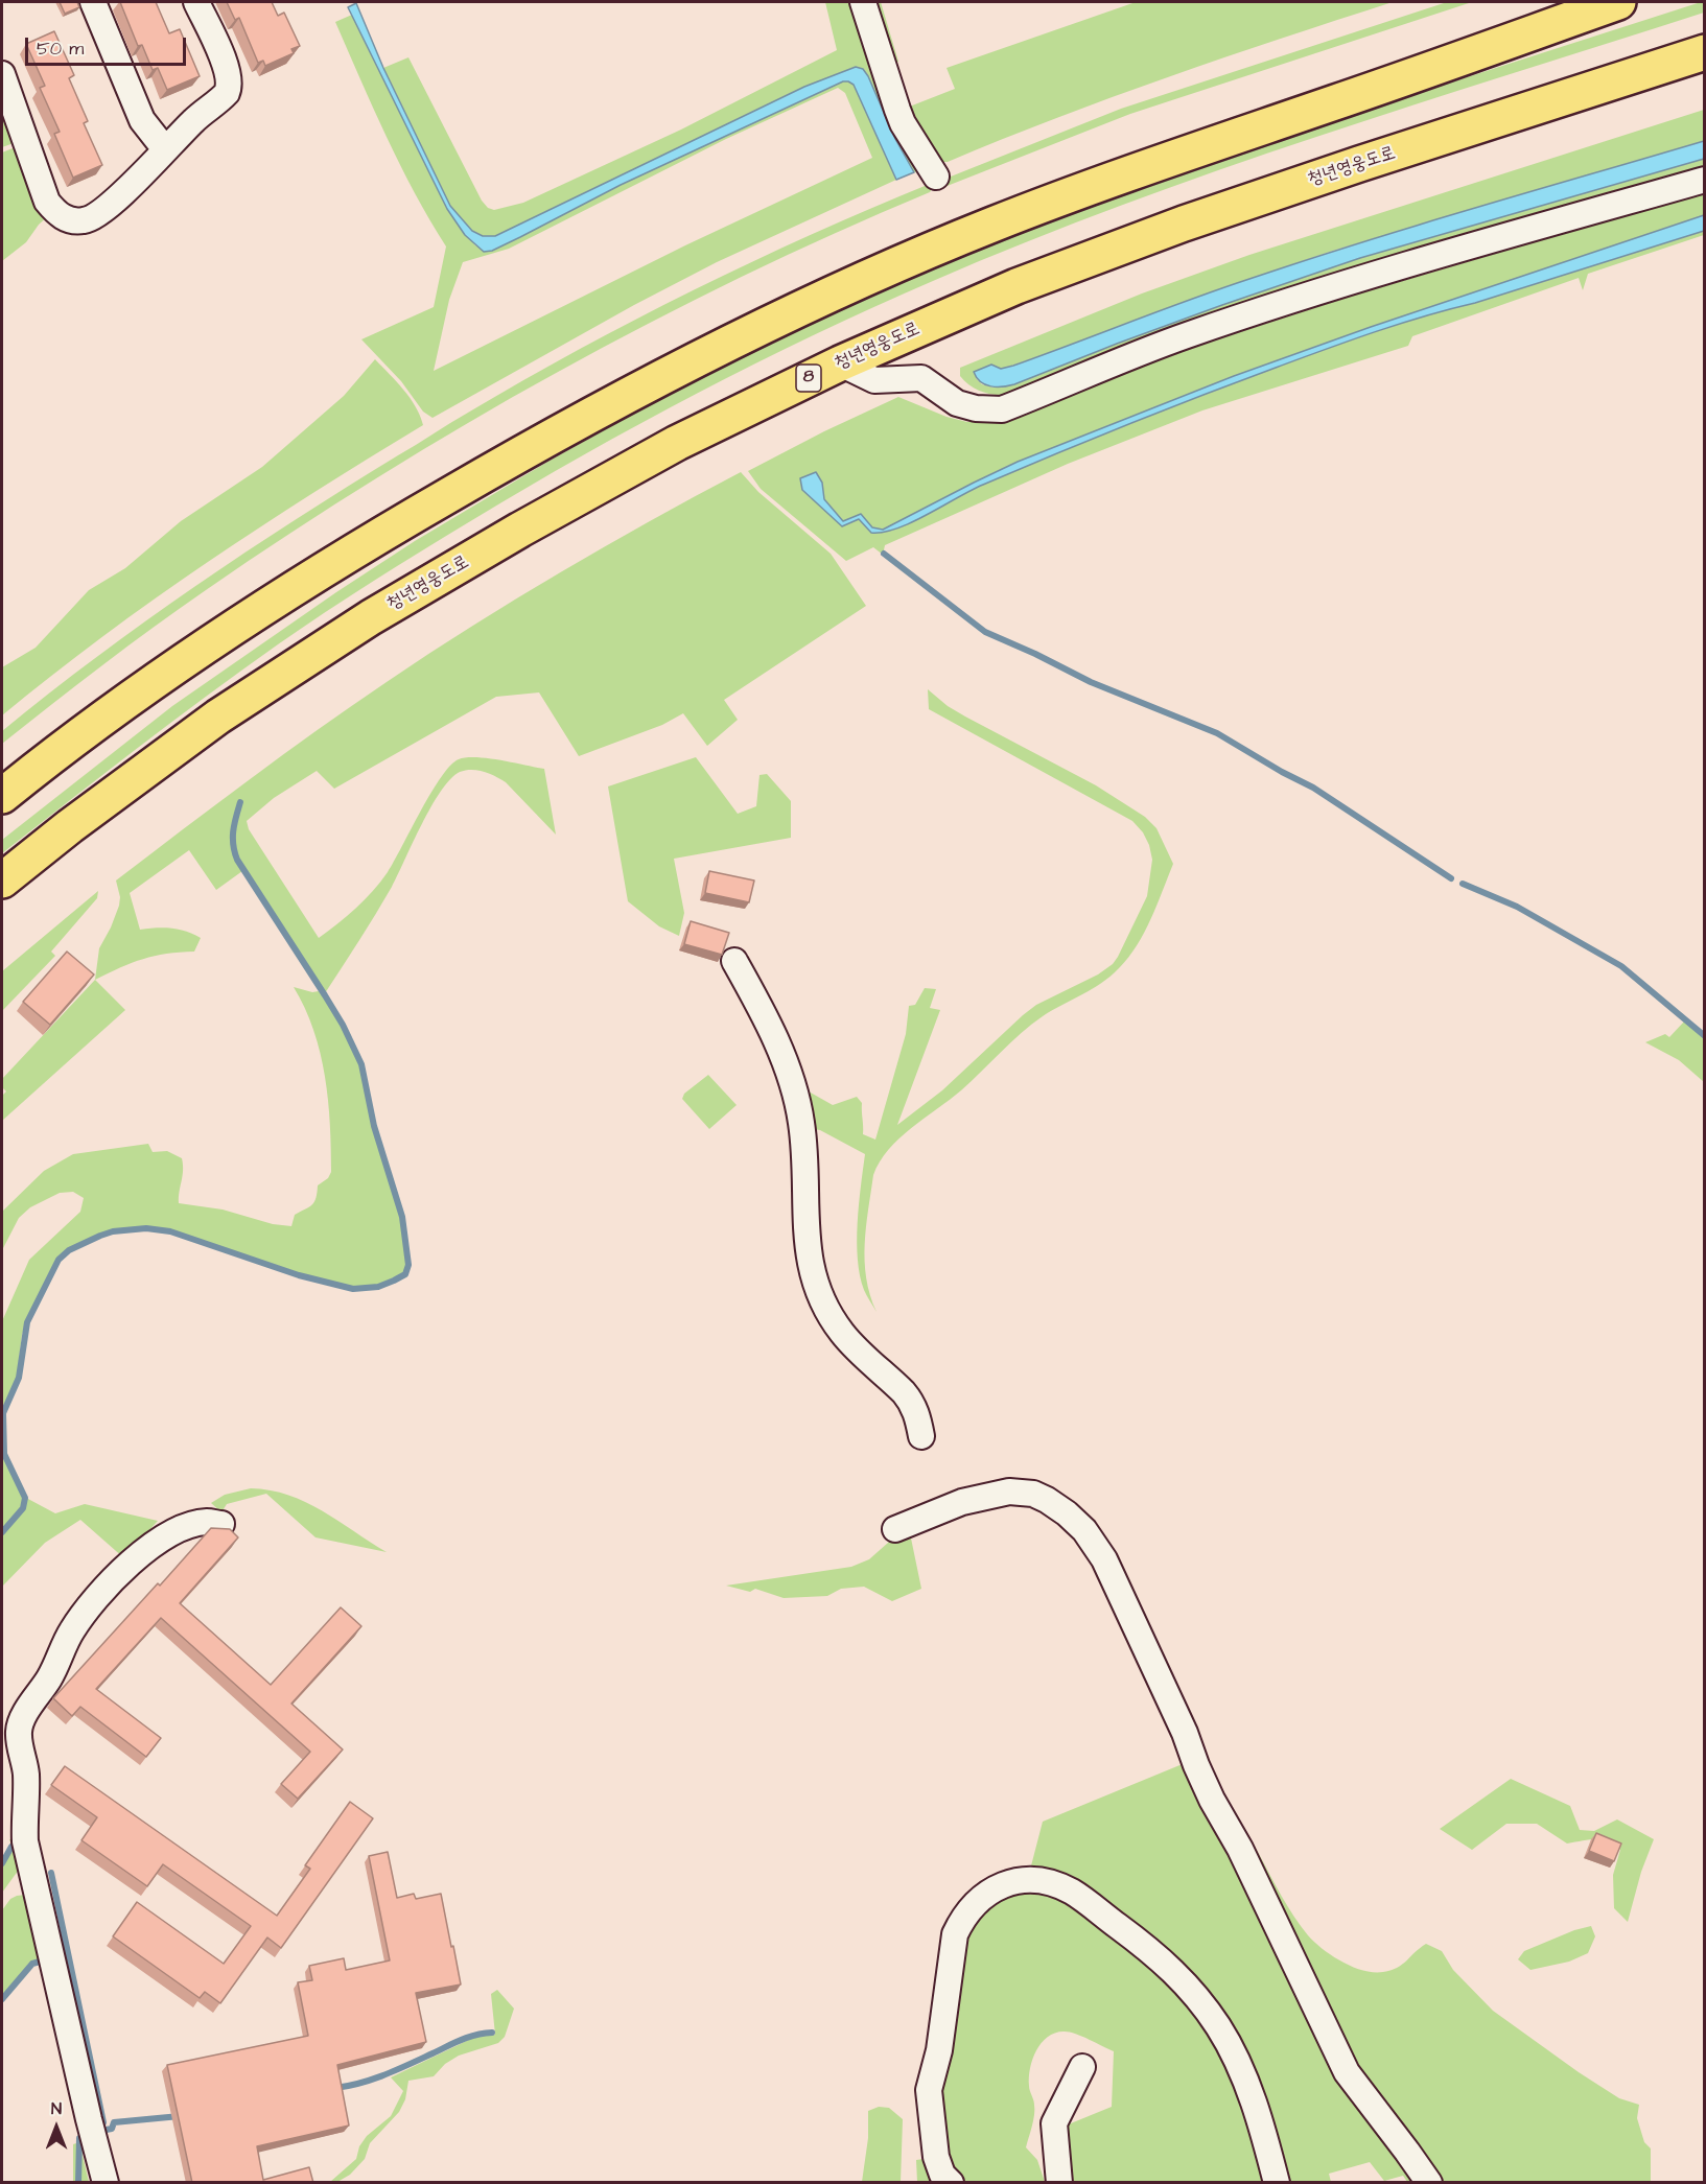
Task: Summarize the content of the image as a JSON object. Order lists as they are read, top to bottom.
{
  "streets": {
    "highway": ["청년영웅도로", "8"]
  },
  "scale_bar": "50 m",
  "north": "top"
}
